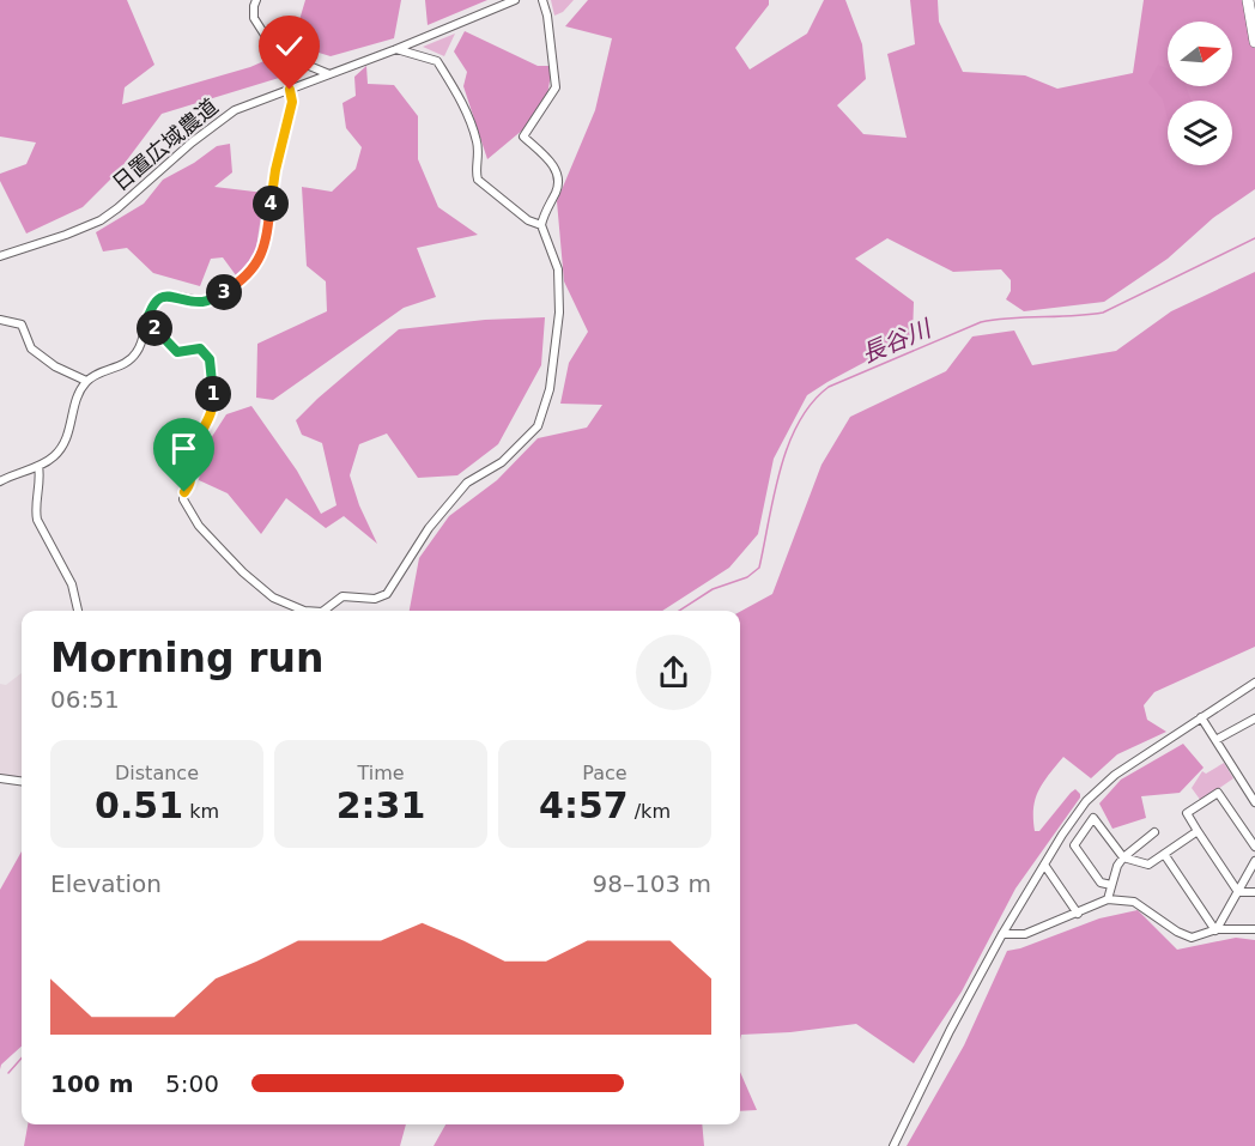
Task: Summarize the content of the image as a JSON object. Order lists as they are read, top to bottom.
{
  "streets": {
    "street": ["日置広域農道"]
  },
  "water": ["長谷川"],
  "north": "right",
  "page": {
    "pins": [
      "4",
      "3",
      "2",
      "1"
    ],
    "heading": ["Morning run", "06:51"],
    "stats": [
      ["Distance", "0.51 km"],
      ["Time", "2:31"],
      ["Pace", "4:57 /km"]
    ],
    "chart": ["Elevation", "98–103 m"],
    "list": [
      {
        "name": "100 m",
        "note": "5:00"
      }
    ]
  }
}
